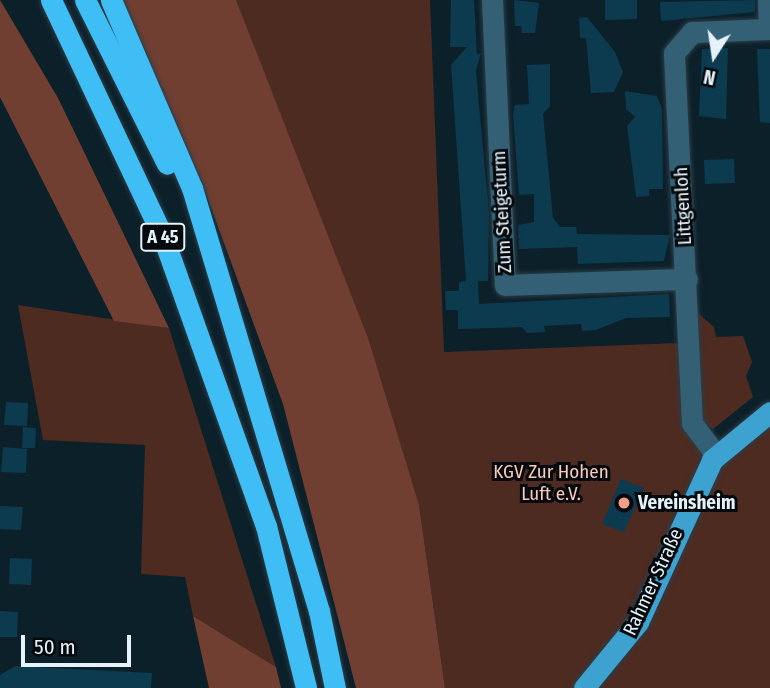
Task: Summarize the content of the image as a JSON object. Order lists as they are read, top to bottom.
{
  "streets": {
    "highway": ["A 45"],
    "main road": ["Rahmer Straße"],
    "street": ["Littgenloh", "Zum Steigeturm"]
  },
  "crossings": [
    ["Littgenloh", "Zum Steigeturm"],
    ["Littgenloh", "Rahmer Straße"]
  ],
  "parks": ["KGV Zur Hohen Luft e.V."],
  "places": ["Vereinsheim"],
  "scale_bar": "50 m",
  "north": "bottom"
}
